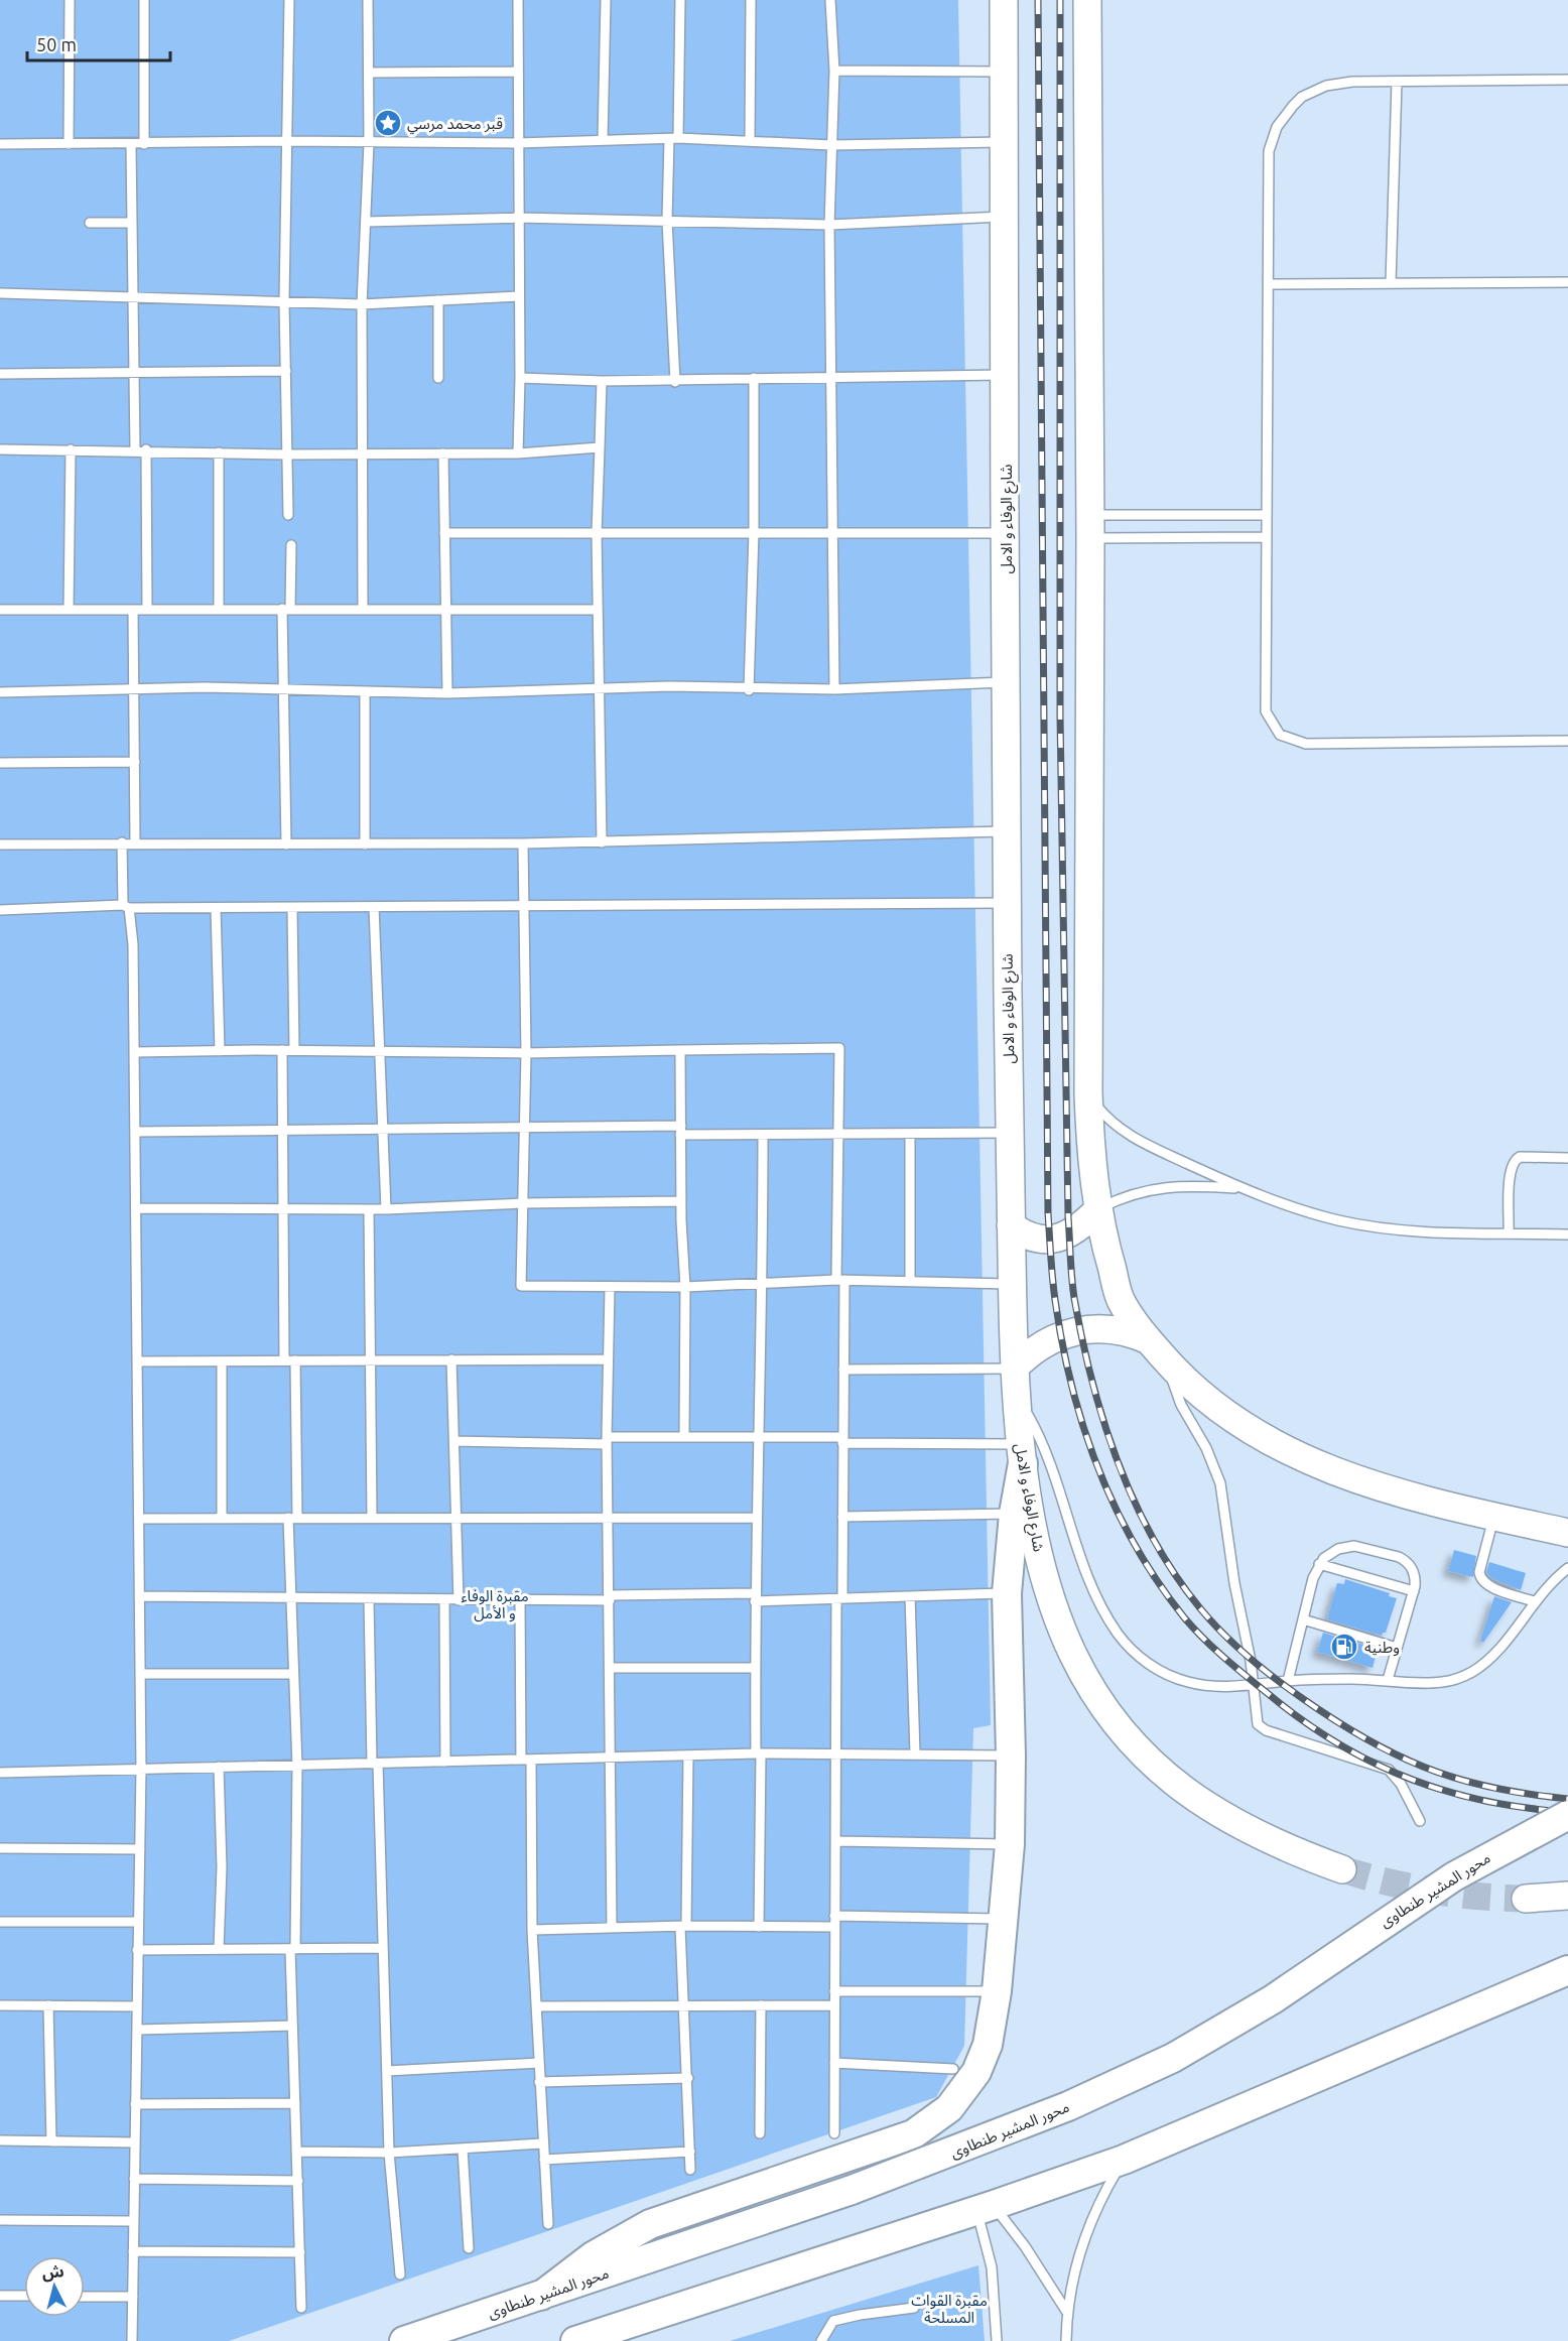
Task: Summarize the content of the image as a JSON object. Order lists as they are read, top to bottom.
{
  "streets": {
    "highway": ["محور المشير طنطاوى"],
    "main road": ["شارع الوفاء و الامل"]
  },
  "parks": ["مقبرة الوفاء و الأمل", "مقبرة القوات المسلحة"],
  "places": {
    "place": ["قبر محمد مرسي"],
    "fuel station": ["وطنية"]
  },
  "scale_bar": "50 m",
  "north": "top"
}
